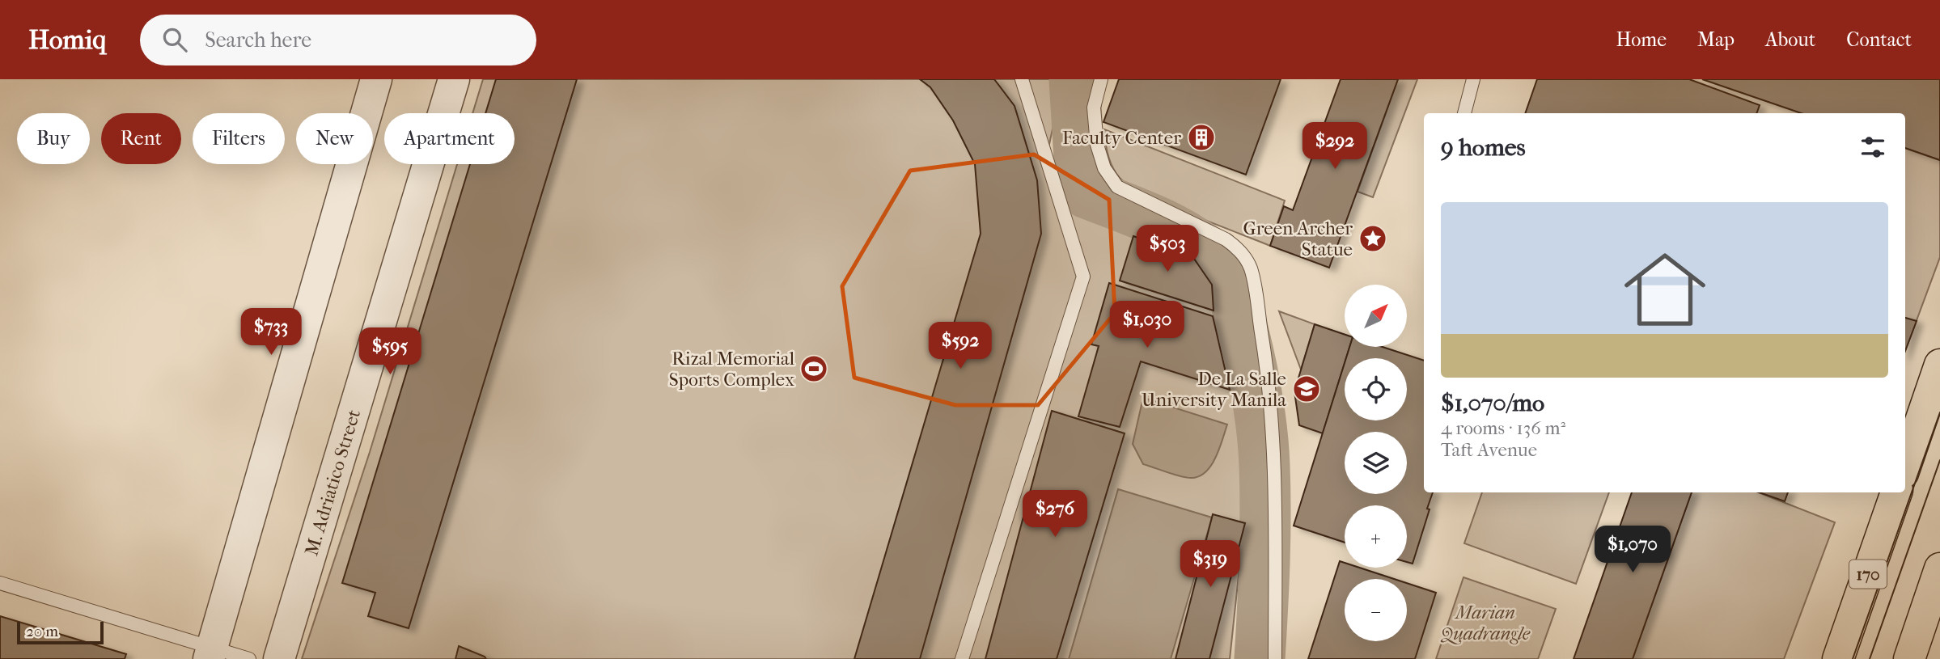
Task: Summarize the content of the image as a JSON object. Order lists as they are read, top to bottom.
{
  "streets": {
    "main road": ["170"],
    "street": ["M. Adriatico Street"]
  },
  "parks": ["Marian Quadrangle"],
  "places": {
    "building": ["Faculty Center"],
    "place": ["Green Archer Statue"],
    "sports": ["Rizal Memorial Sports Complex"],
    "school or university": ["De La Salle University Manila"]
  },
  "scale_bar": "20 m",
  "north": "top right",
  "page": {
    "header": "Homiq",
    "search": "Search here",
    "nav": [
      "Home",
      "Map",
      "About",
      "Contact"
    ],
    "chip": [
      "Buy",
      "Rent",
      "Filters",
      "New",
      "Apartment"
    ],
    "heading": "9 homes",
    "price": [
      "$292",
      "$503",
      "$1,030",
      "$733",
      "$592",
      "$595",
      "$276",
      "$1,070",
      "$319"
    ],
    "list": [
      {
        "name": "$1,070/mo",
        "note": "4 rooms · 136 m² · Taft Avenue"
      }
    ],
    "map_buttons": ["+", "−"],
    "scale": "20 m"
  }
}
